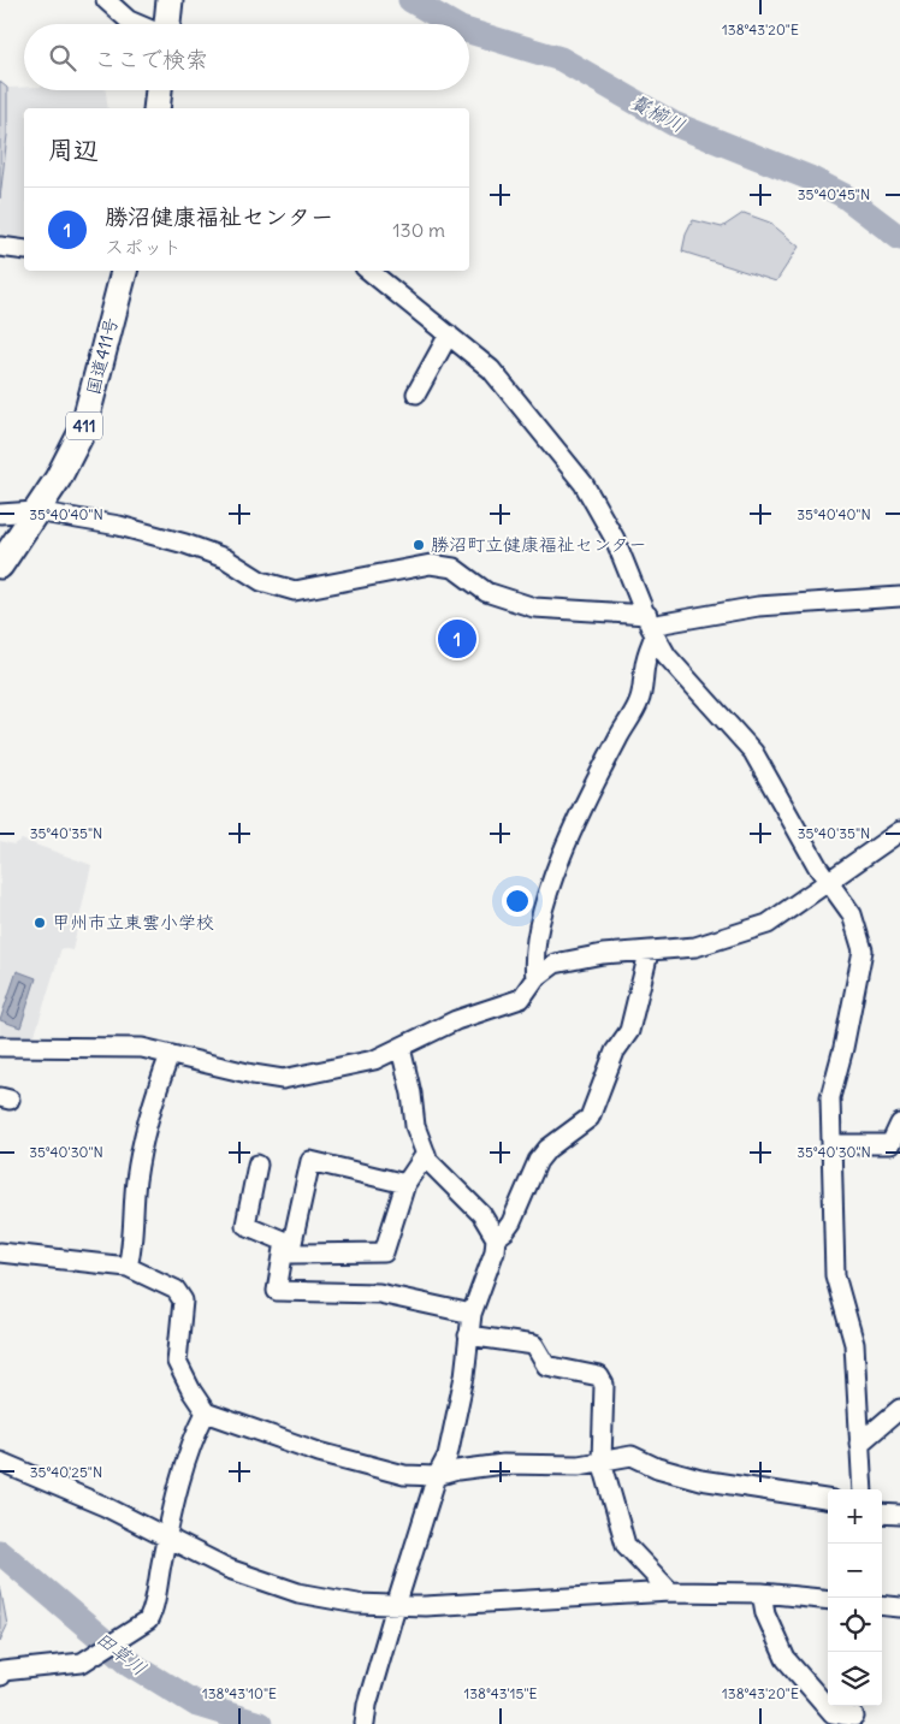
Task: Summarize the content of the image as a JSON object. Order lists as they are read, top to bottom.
{
  "streets": {
    "highway": ["国道411号", "411"]
  },
  "water": ["鬢櫛川", "田草川"],
  "places": ["勝沼町立健康福祉センター", "甲州市立東雲小学校"],
  "page": {
    "search": "ここで検索",
    "heading": "周辺",
    "list": [
      {
        "mark": "1",
        "name": "勝沼健康福祉センター",
        "note": "スポット",
        "value": "130 m"
      }
    ],
    "pins": "1",
    "map_buttons": ["+", "−"]
  },
  "coordinates": [
    "138°43'20\"E",
    "35°40'45\"N",
    "35°40'40\"N",
    "35°40'35\"N",
    "35°40'30\"N",
    "35°40'25\"N",
    "138°43'10\"E",
    "138°43'15\"E"
  ]
}
